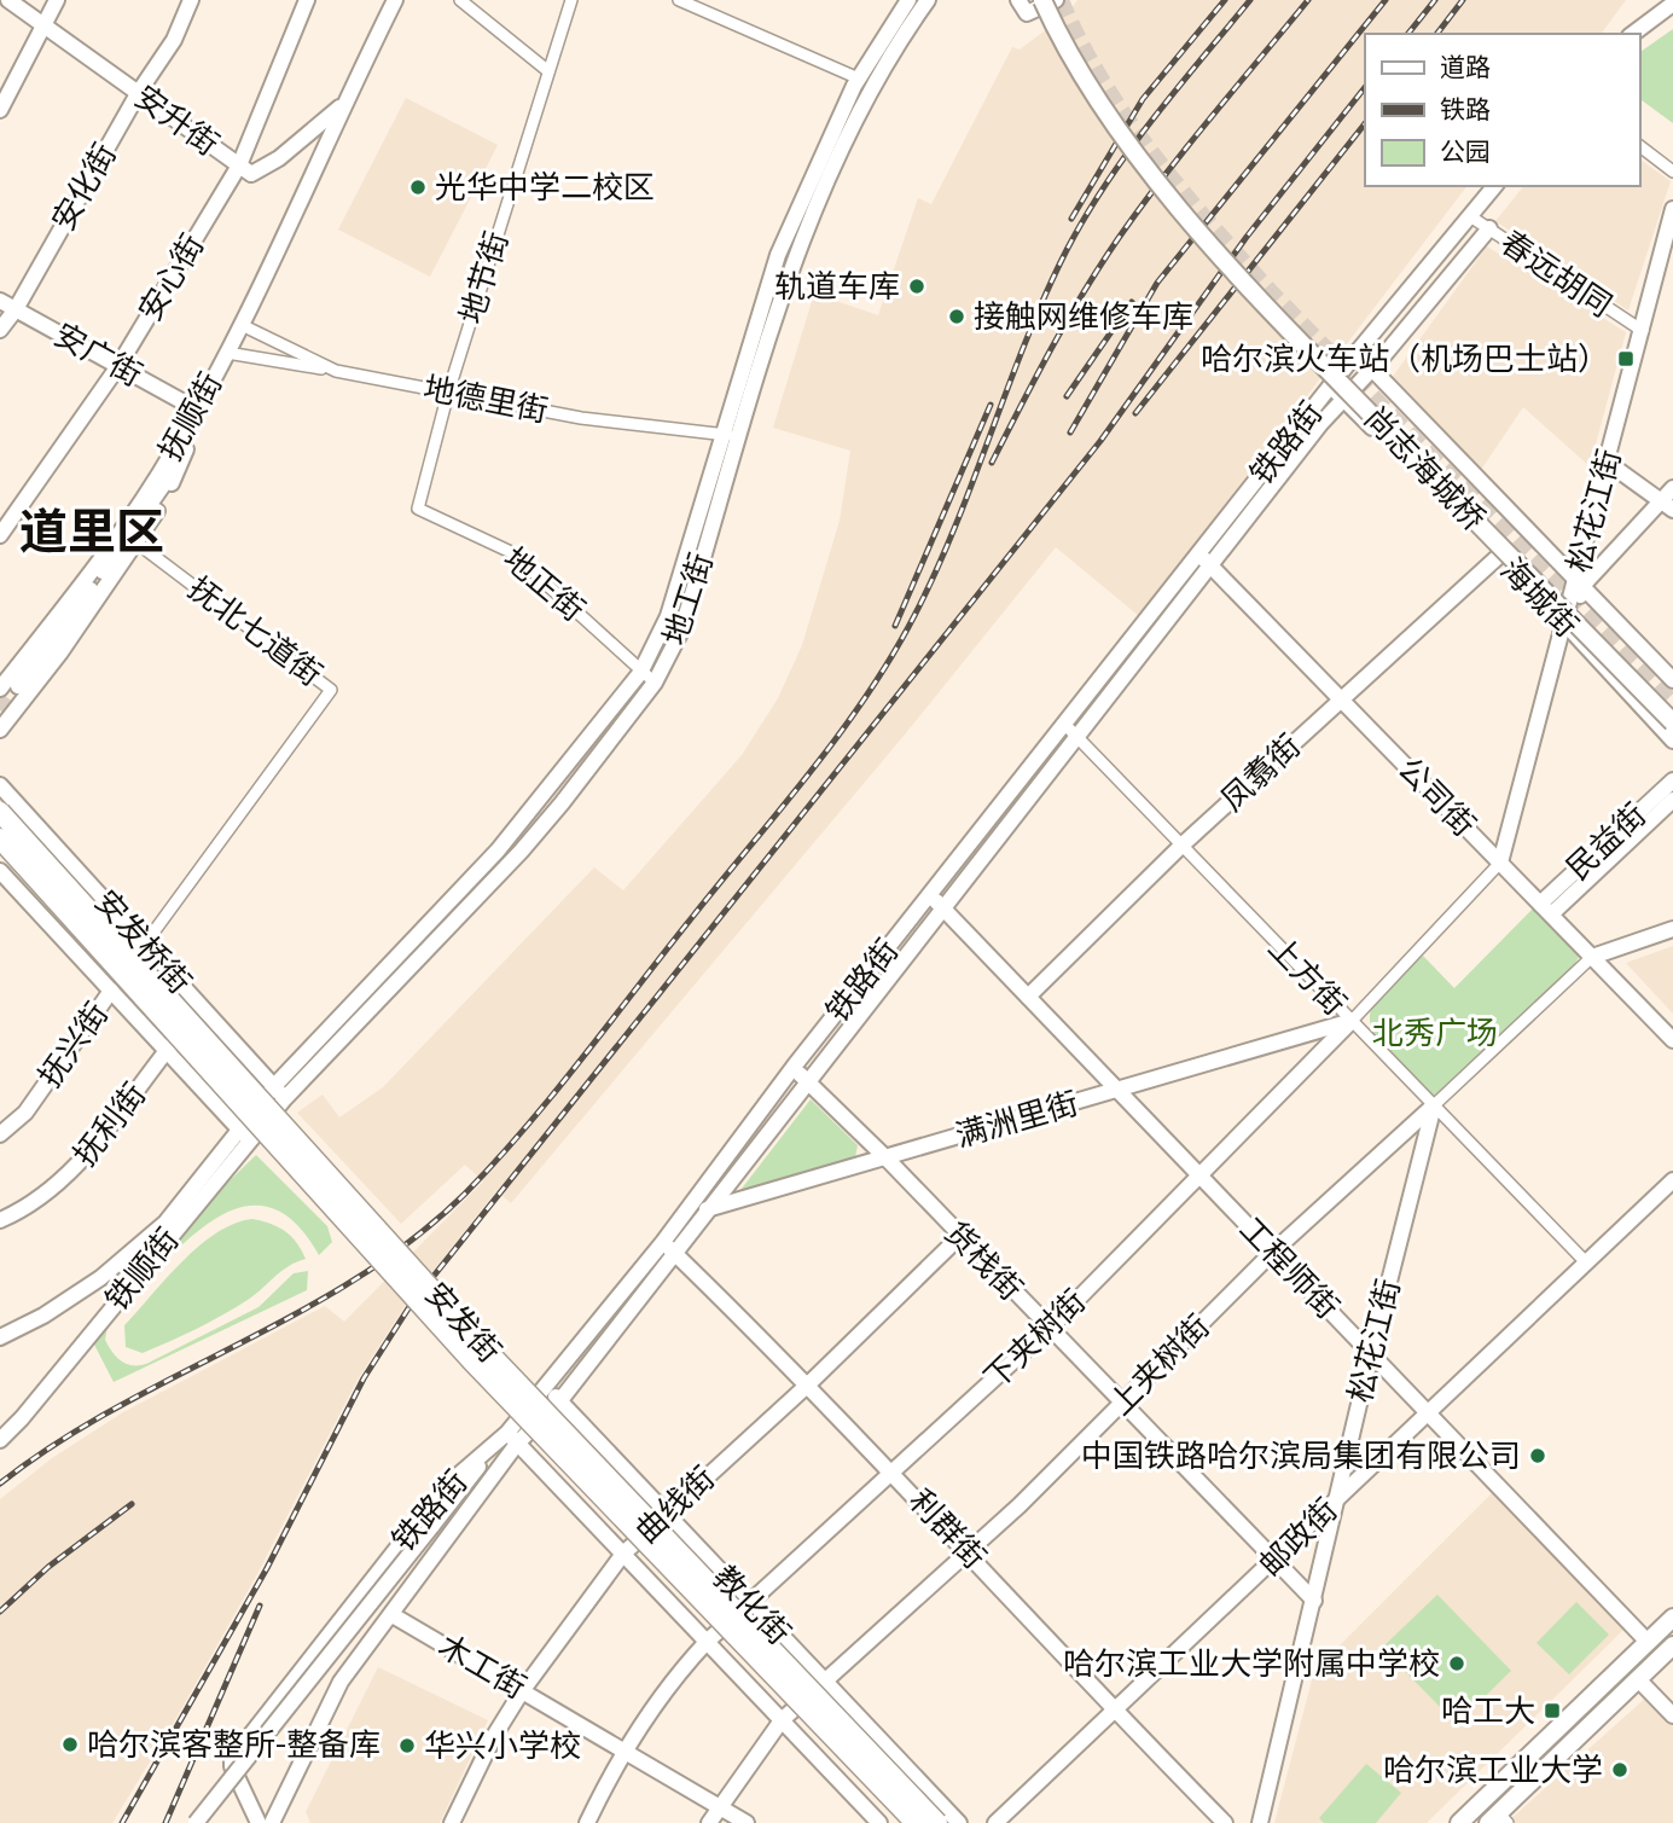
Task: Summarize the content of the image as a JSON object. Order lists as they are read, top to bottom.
{
  "streets": {
    "highway": ["安发街"],
    "main road": [
      "安升街",
      "安化街",
      "安心街",
      "安广街",
      "抚顺街",
      "铁路街",
      "尚志海城桥",
      "松花江街",
      "海城街",
      "地工街",
      "凤翥街",
      "公司街",
      "民益街",
      "安发桥街",
      "抚兴街",
      "满洲里街",
      "抚利街",
      "货栈街",
      "工程师街",
      "铁顺街",
      "下夹树街",
      "上夹树街",
      "曲线街",
      "利群街",
      "邮政街",
      "教化街",
      "木工街"
    ],
    "street": [
      "春远胡同",
      "地节街",
      "地德里街",
      "地正街",
      "抚北七道街",
      "上方街"
    ]
  },
  "crossings": [
    ["安升街", "安化街"],
    ["安升街", "安心街"],
    ["安化街", "安广街"],
    ["春远胡同", "铁路街"],
    ["春远胡同", "松花江街"],
    ["安心街", "安广街"],
    ["地节街", "地德里街"],
    ["地节街", "地正街"],
    ["安广街", "抚顺街"],
    ["地德里街", "地工街"],
    ["抚顺街", "抚北七道街"],
    ["铁路街", "海城街"],
    ["铁路街", "公司街"],
    ["铁路街", "上方街"],
    ["铁路街", "满洲里街"],
    ["铁路街", "货栈街"],
    ["铁路街", "工程师街"],
    ["铁路街", "利群街"],
    ["铁路街", "教化街"],
    ["松花江街", "海城街"],
    ["松花江街", "公司街"],
    ["松花江街", "上方街"],
    ["松花江街", "货栈街"],
    ["松花江街", "工程师街"],
    ["松花江街", "下夹树街"],
    ["松花江街", "上夹树街"],
    ["松花江街", "邮政街"],
    ["地正街", "地工街"],
    ["海城街", "凤翥街"],
    ["地工街", "安发桥街"],
    ["地工街", "铁顺街"],
    ["抚北七道街", "安发桥街"],
    ["凤翥街", "公司街"],
    ["凤翥街", "上方街"],
    ["凤翥街", "工程师街"],
    ["公司街", "民益街"],
    ["公司街", "下夹树街"],
    ["公司街", "上夹树街"],
    ["安发桥街", "抚兴街"],
    ["安发桥街", "抚利街"],
    ["安发桥街", "铁顺街"],
    ["上方街", "满洲里街"],
    ["上方街", "下夹树街"],
    ["上方街", "上夹树街"],
    ["上方街", "邮政街"],
    ["满洲里街", "货栈街"],
    ["满洲里街", "工程师街"],
    ["满洲里街", "下夹树街"],
    ["货栈街", "下夹树街"],
    ["货栈街", "上夹树街"],
    ["货栈街", "曲线街"],
    ["货栈街", "邮政街"],
    ["工程师街", "下夹树街"],
    ["工程师街", "上夹树街"],
    ["工程师街", "邮政街"],
    ["下夹树街", "利群街"],
    ["下夹树街", "教化街"],
    ["下夹树街", "木工街"],
    ["上夹树街", "利群街"],
    ["上夹树街", "教化街"],
    ["上夹树街", "木工街"],
    ["曲线街", "利群街"],
    ["曲线街", "教化街"],
    ["曲线街", "木工街"],
    ["利群街", "邮政街"]
  ],
  "districts": ["道里区"],
  "parks": ["北秀广场"],
  "places": {
    "other": [
      "光华中学二校区",
      "轨道车库",
      "接触网维修车库",
      "中国铁路哈尔滨局集团有限公司",
      "哈尔滨工业大学附属中学校",
      "哈尔滨客整所-整备库",
      "华兴小学校",
      "哈尔滨工业大学"
    ],
    "transit": ["哈尔滨火车站（机场巴士站）", "哈工大"]
  },
  "legend": ["道路", "铁路", "公园"]
}
